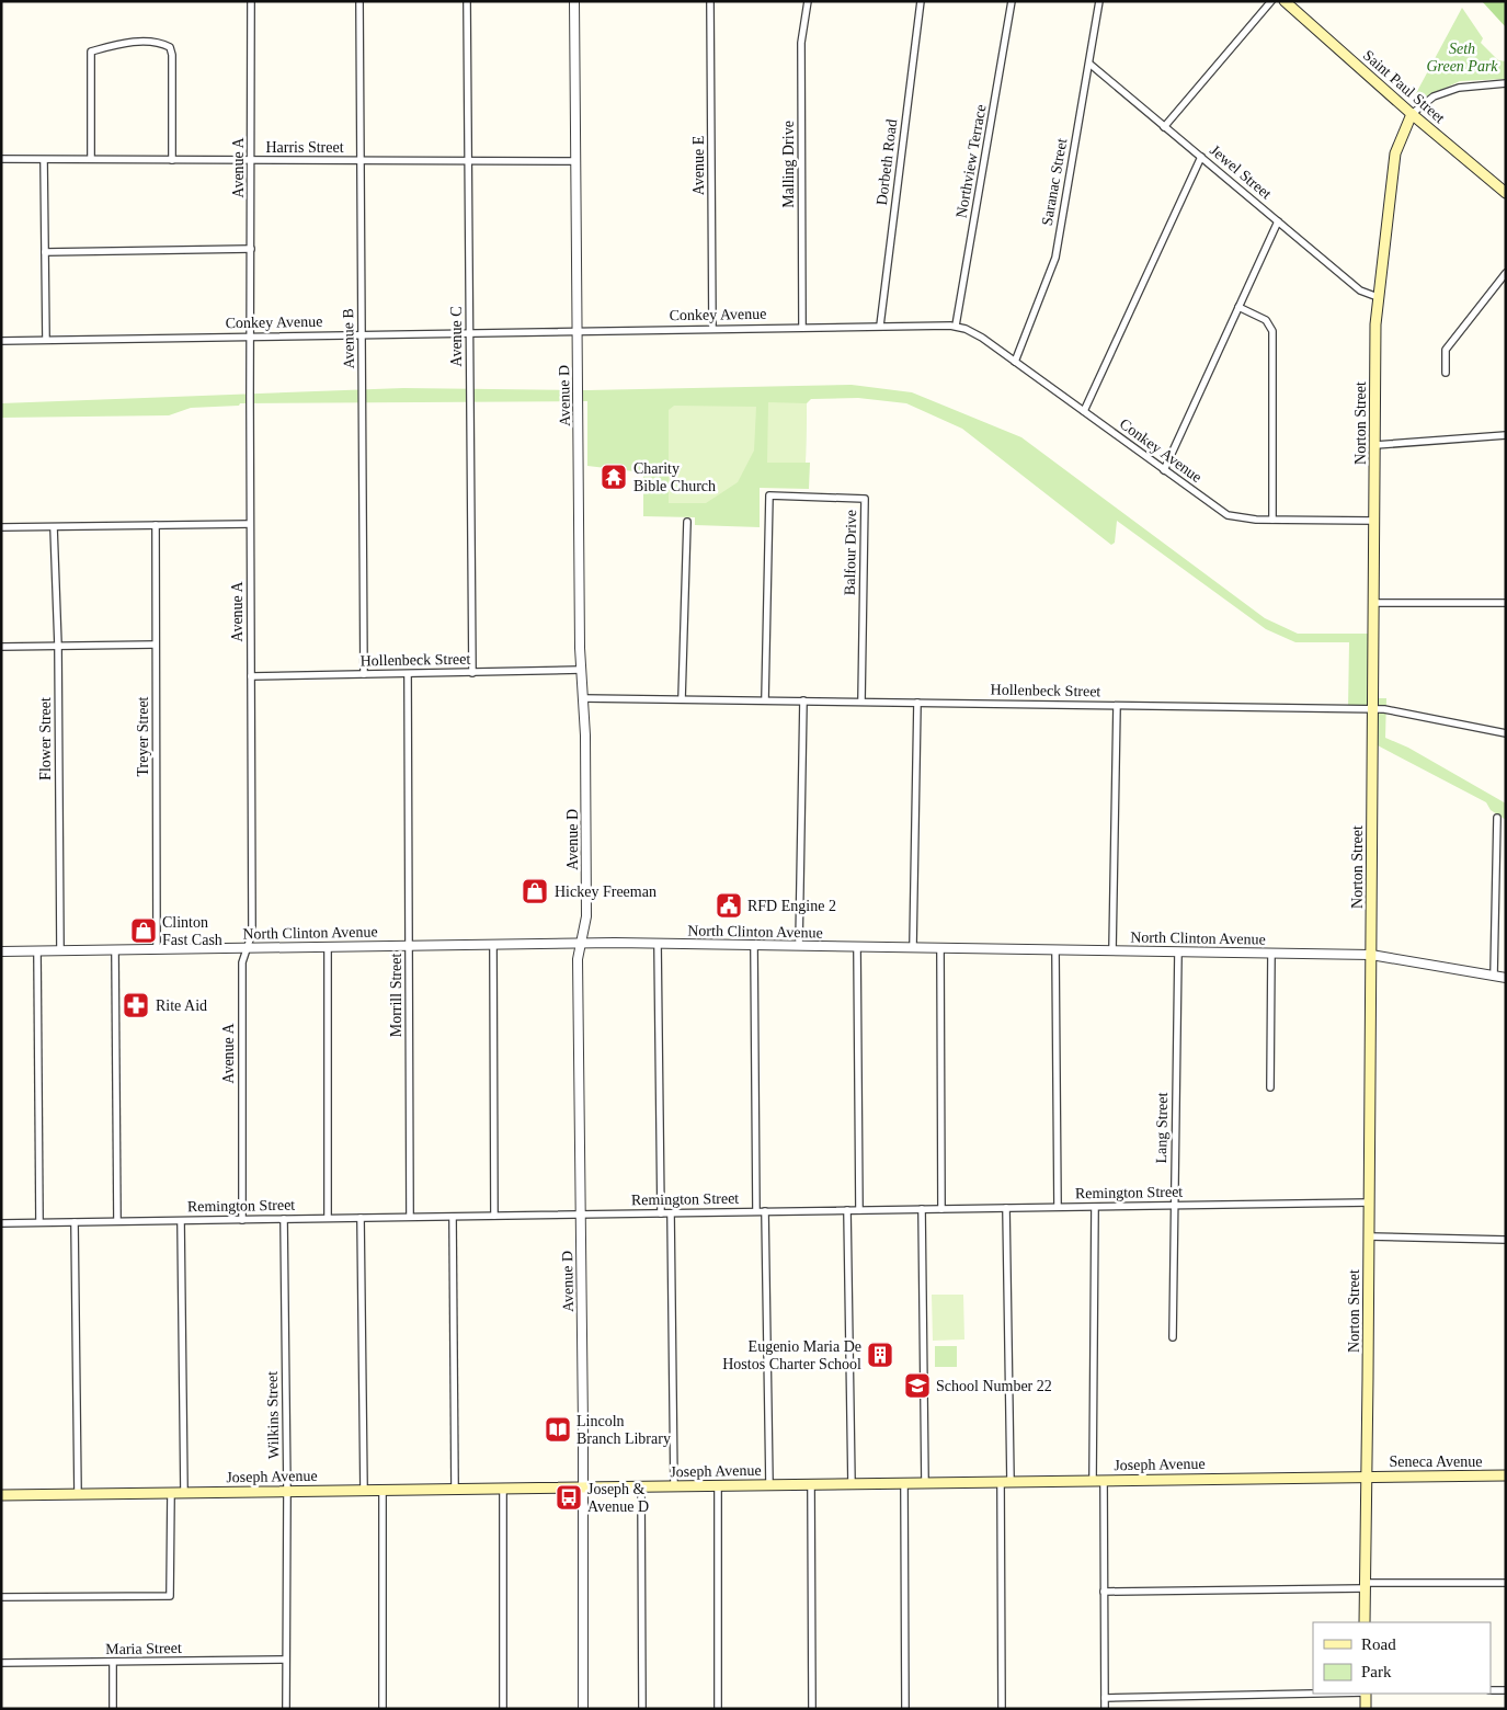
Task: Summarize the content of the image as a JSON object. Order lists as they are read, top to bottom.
{
  "streets": {
    "main road": [
      "Saint Paul Street",
      "Norton Street",
      "Seneca Avenue",
      "Joseph Avenue"
    ],
    "street": [
      "Harris Street",
      "Northview Terrace",
      "Dorbeth Road",
      "Malling Drive",
      "Avenue E",
      "Avenue A",
      "Jewel Street",
      "Saranac Street",
      "Conkey Avenue",
      "Avenue C",
      "Avenue B",
      "Avenue D",
      "Balfour Drive",
      "Hollenbeck Street",
      "Treyer Street",
      "Flower Street",
      "North Clinton Avenue",
      "Morrill Street",
      "Lang Street",
      "Remington Street",
      "Wilkins Street",
      "Maria Street"
    ]
  },
  "crossings": [
    ["Saint Paul Street", "Norton Street"],
    ["Harris Street", "Avenue A"],
    ["Harris Street", "Avenue C"],
    ["Harris Street", "Avenue B"],
    ["Harris Street", "Avenue D"],
    ["Northview Terrace", "Conkey Avenue"],
    ["Dorbeth Road", "Conkey Avenue"],
    ["Malling Drive", "Conkey Avenue"],
    ["Avenue E", "Conkey Avenue"],
    ["Avenue A", "Conkey Avenue"],
    ["Avenue A", "Hollenbeck Street"],
    ["Avenue A", "North Clinton Avenue"],
    ["Avenue A", "Remington Street"],
    ["Jewel Street", "Saranac Street"],
    ["Jewel Street", "Norton Street"],
    ["Saranac Street", "Conkey Avenue"],
    ["Conkey Avenue", "Avenue C"],
    ["Conkey Avenue", "Avenue B"],
    ["Conkey Avenue", "Avenue D"],
    ["Conkey Avenue", "Norton Street"],
    ["Avenue C", "Hollenbeck Street"],
    ["Avenue B", "Hollenbeck Street"],
    ["Avenue D", "Hollenbeck Street"],
    ["Avenue D", "North Clinton Avenue"],
    ["Avenue D", "Remington Street"],
    ["Avenue D", "Joseph Avenue"],
    ["Norton Street", "Hollenbeck Street"],
    ["Norton Street", "North Clinton Avenue"],
    ["Norton Street", "Remington Street"],
    ["Norton Street", "Seneca Avenue"],
    ["Norton Street", "Joseph Avenue"],
    ["Balfour Drive", "Hollenbeck Street"],
    ["Hollenbeck Street", "Morrill Street"],
    ["Treyer Street", "North Clinton Avenue"],
    ["Flower Street", "North Clinton Avenue"],
    ["North Clinton Avenue", "Morrill Street"],
    ["North Clinton Avenue", "Lang Street"],
    ["Morrill Street", "Remington Street"],
    ["Lang Street", "Remington Street"],
    ["Remington Street", "Wilkins Street"],
    ["Wilkins Street", "Joseph Avenue"],
    ["Wilkins Street", "Maria Street"],
    ["Seneca Avenue", "Joseph Avenue"]
  ],
  "parks": ["Seth Green Park"],
  "places": {
    "temple": ["Charity Bible Church"],
    "shop": ["Hickey Freeman", "Clinton Fast Cash"],
    "public building": ["RFD Engine 2"],
    "pharmacy": ["Rite Aid"],
    "building": ["Eugenio Maria De Hostos Charter School"],
    "school or university": ["School Number 22"],
    "library": ["Lincoln Branch Library"],
    "bus stop": ["Joseph & Avenue D"]
  },
  "legend": ["Road", "Park"]
}
